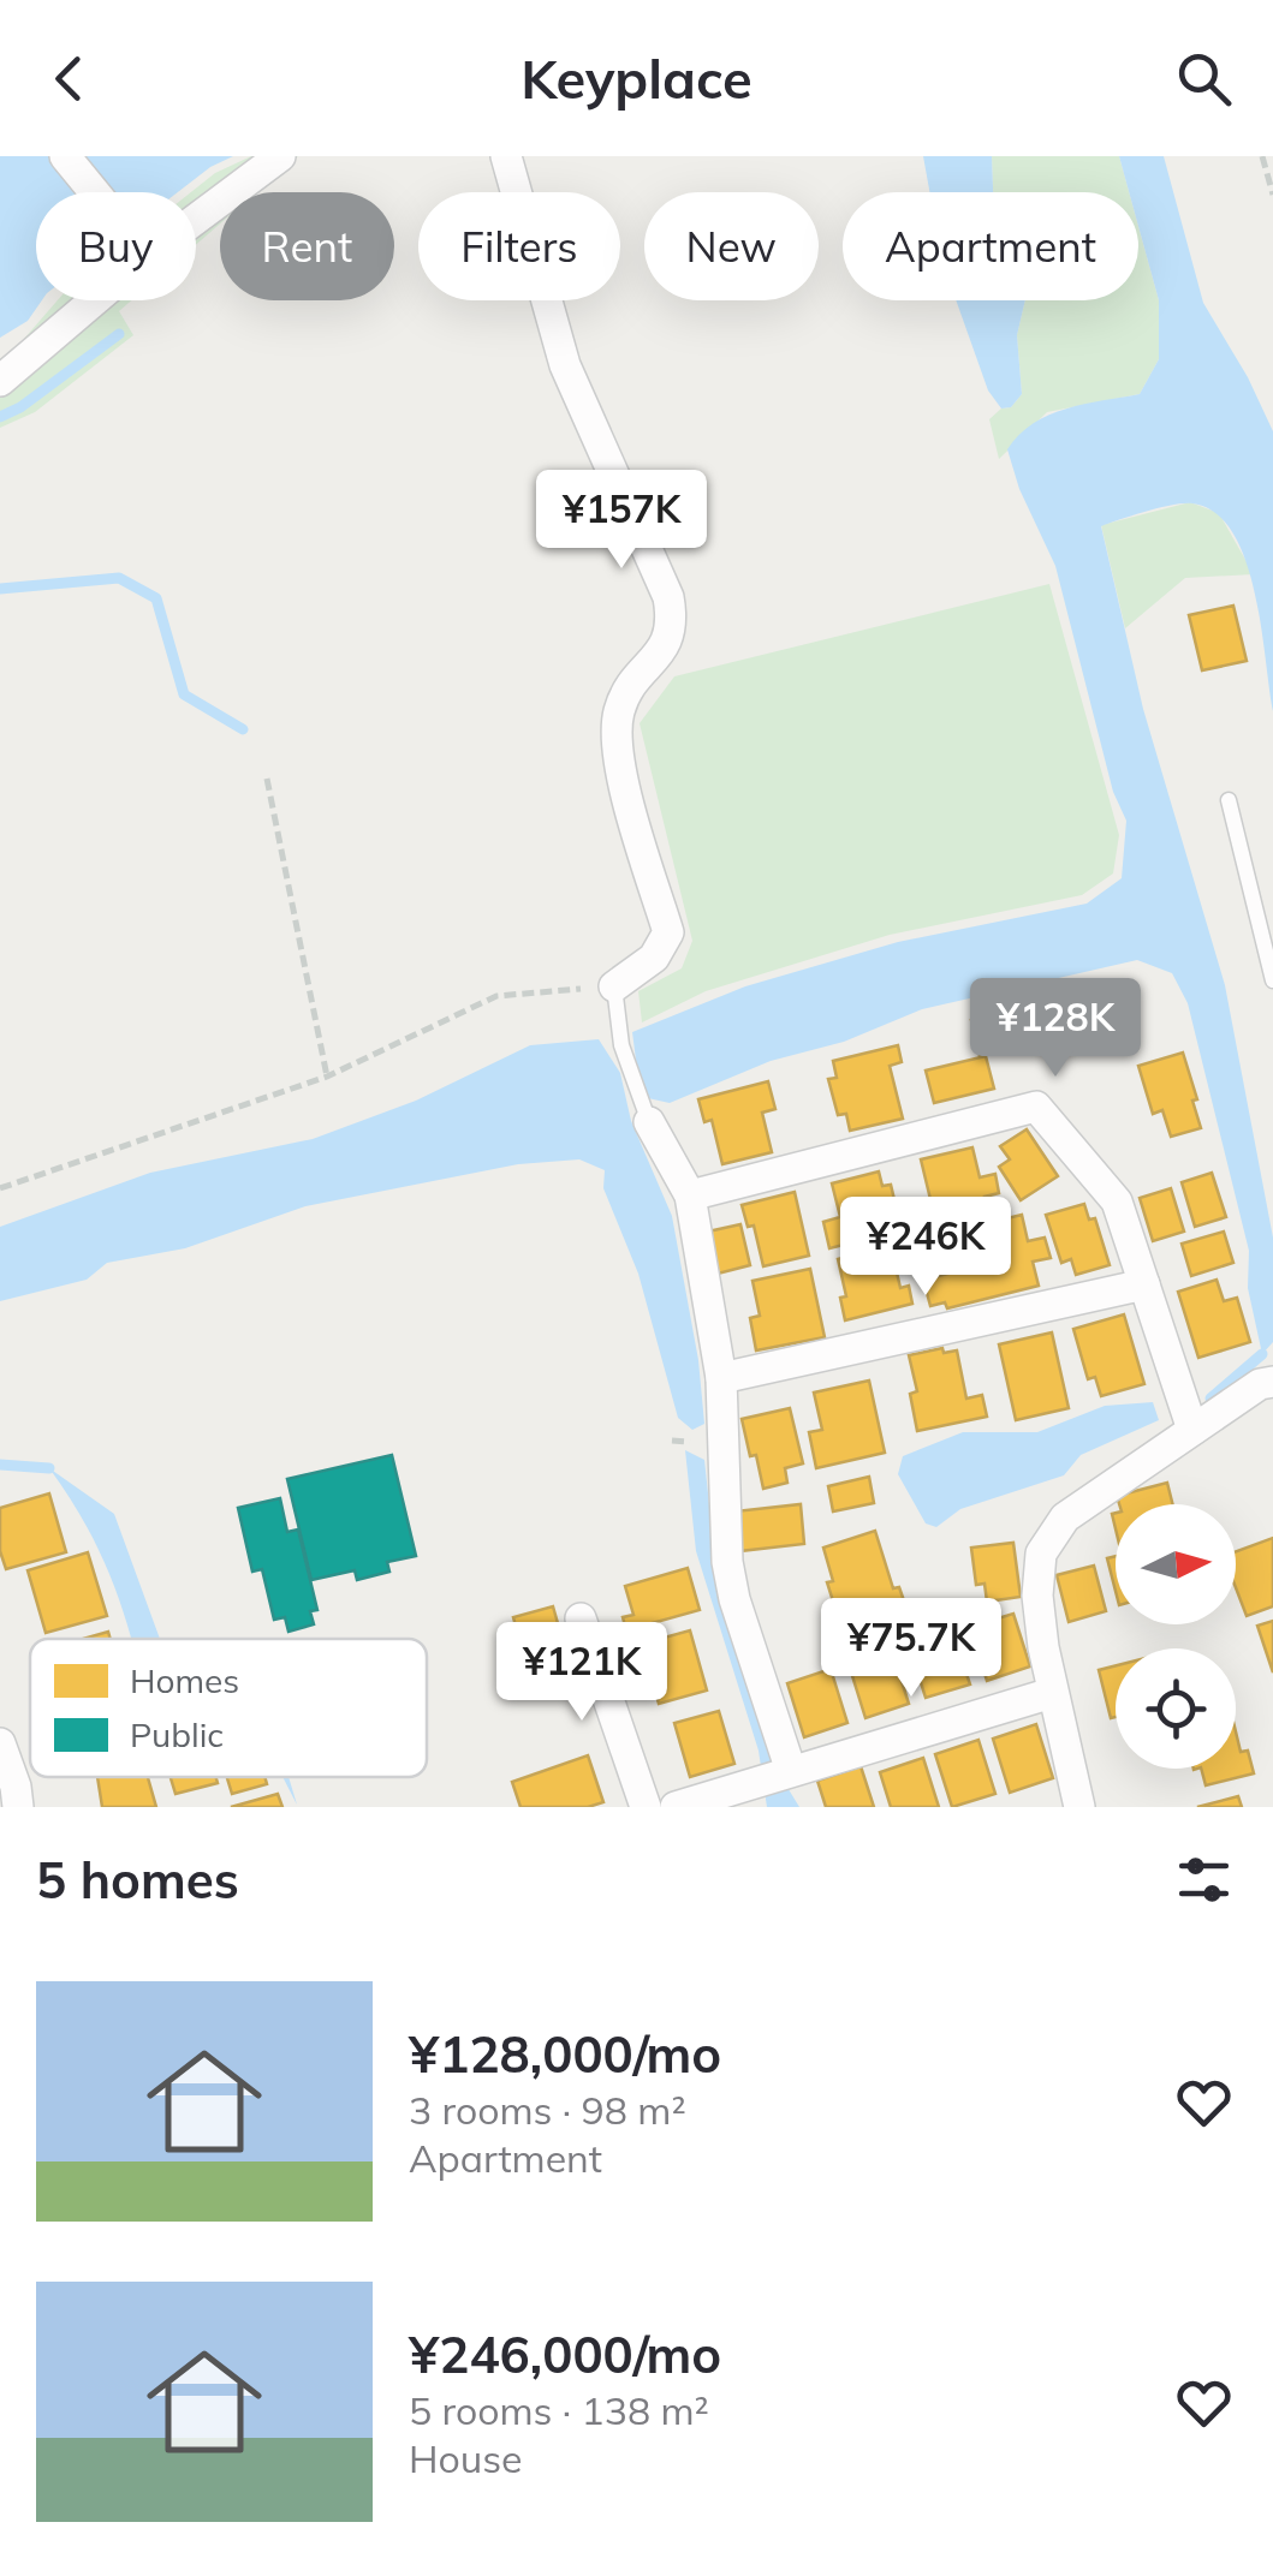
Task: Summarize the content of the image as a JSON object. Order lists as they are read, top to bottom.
{
  "legend": ["Homes", "Public"],
  "north": "right",
  "page": {
    "header": "Keyplace",
    "chip": [
      "Buy",
      "Rent",
      "Filters",
      "New",
      "Apartment"
    ],
    "price": [
      "¥157K",
      "¥128K",
      "¥246K",
      "¥75.7K",
      "¥121K"
    ],
    "heading": "5 homes",
    "list": [
      {
        "name": "¥128,000/mo",
        "note": "3 rooms · 98 m² · Apartment"
      },
      {
        "name": "¥246,000/mo",
        "note": "5 rooms · 138 m² · House"
      }
    ]
  }
}
